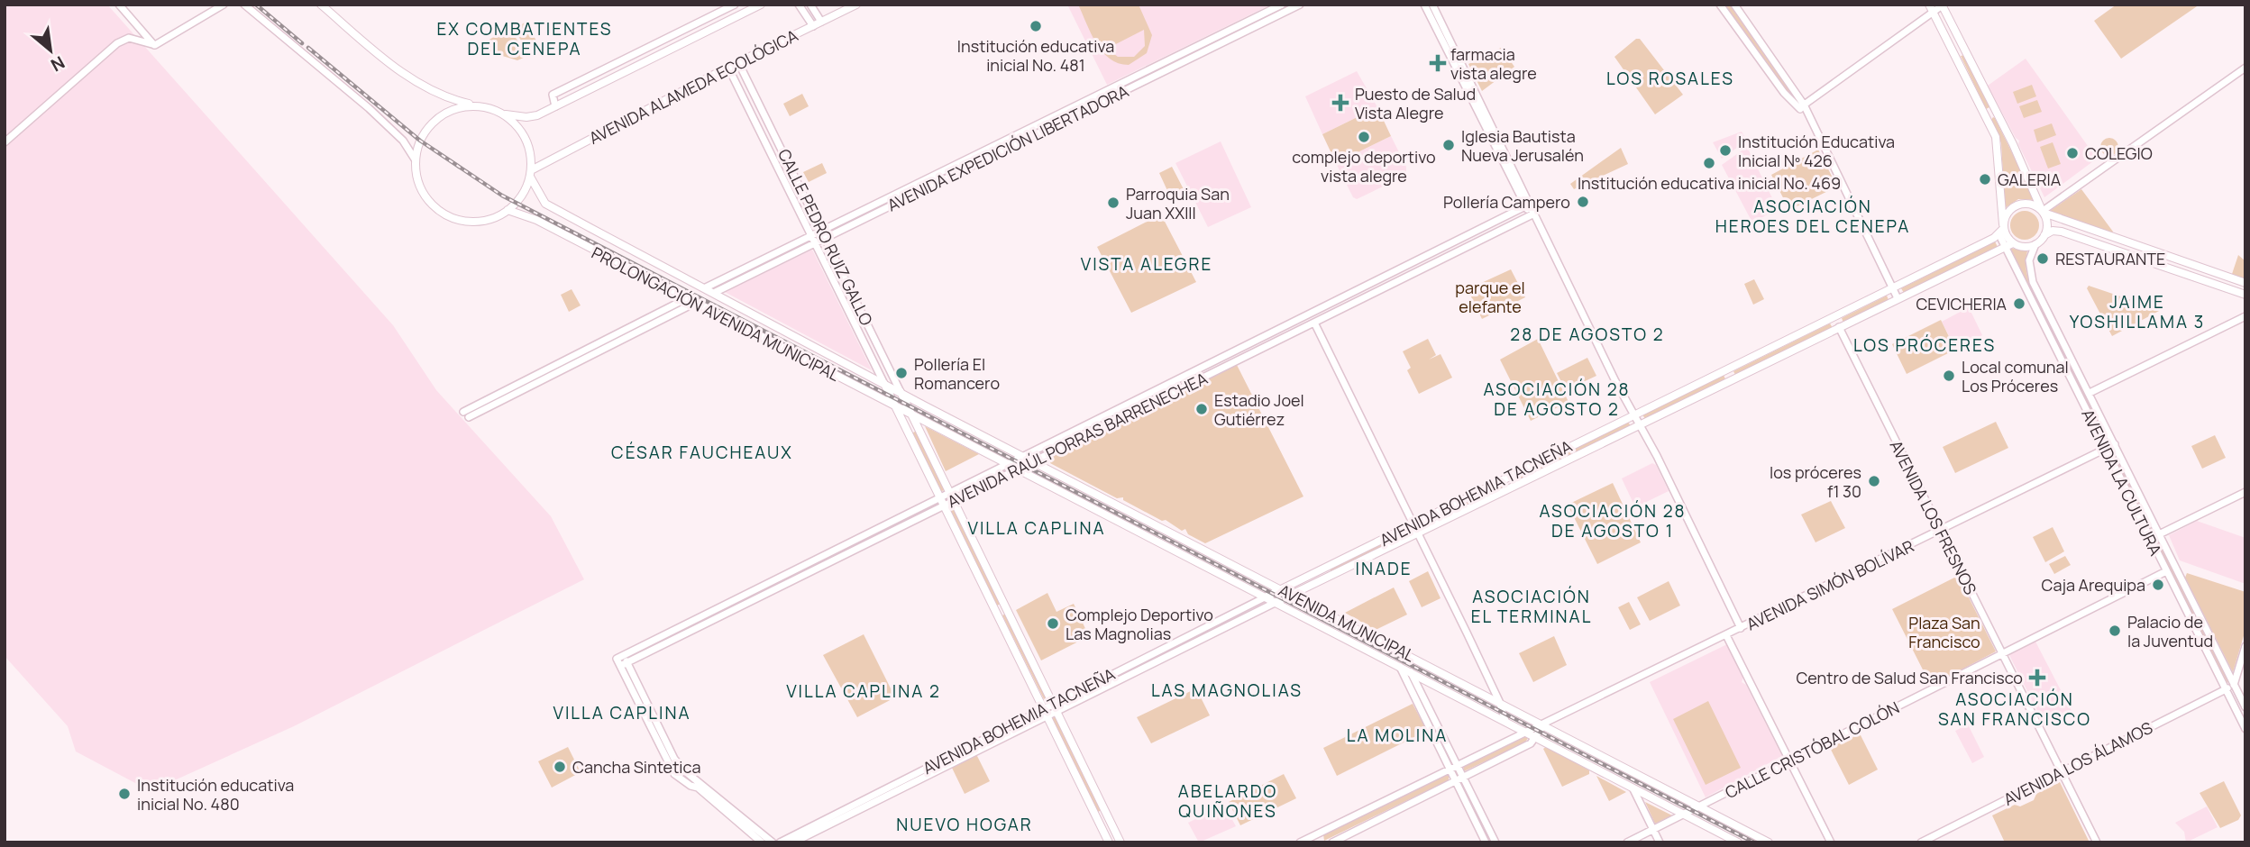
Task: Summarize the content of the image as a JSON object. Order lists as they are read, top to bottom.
{
  "streets": {
    "main road": [
      "AVENIDA ALAMEDA ECOLÓGICA",
      "CALLE PEDRO RUIZ GALLO",
      "PROLONGACIÓN AVENIDA MUNICIPAL",
      "AVENIDA BOHEMIA TACNEÑA",
      "AVENIDA MUNICIPAL"
    ],
    "street": [
      "AVENIDA EXPEDICIÓN LIBERTADORA",
      "AVENIDA RAÚL PORRAS BARRENECHEA",
      "AVENIDA LA CULTURA",
      "AVENIDA LOS FRESNOS",
      "AVENIDA SIMÓN BOLÍVAR",
      "CALLE CRISTÓBAL COLÓN",
      "AVENIDA LOS ÁLAMOS"
    ]
  },
  "crossings": [
    ["AVENIDA ALAMEDA ECOLÓGICA", "CALLE PEDRO RUIZ GALLO"],
    ["AVENIDA ALAMEDA ECOLÓGICA", "PROLONGACIÓN AVENIDA MUNICIPAL"],
    ["AVENIDA EXPEDICIÓN LIBERTADORA", "CALLE PEDRO RUIZ GALLO"],
    ["AVENIDA EXPEDICIÓN LIBERTADORA", "PROLONGACIÓN AVENIDA MUNICIPAL"],
    ["CALLE PEDRO RUIZ GALLO", "PROLONGACIÓN AVENIDA MUNICIPAL"],
    ["CALLE PEDRO RUIZ GALLO", "AVENIDA RAÚL PORRAS BARRENECHEA"],
    ["CALLE PEDRO RUIZ GALLO", "AVENIDA BOHEMIA TACNEÑA"],
    ["PROLONGACIÓN AVENIDA MUNICIPAL", "AVENIDA MUNICIPAL"],
    ["AVENIDA RAÚL PORRAS BARRENECHEA", "AVENIDA MUNICIPAL"],
    ["AVENIDA LA CULTURA", "AVENIDA BOHEMIA TACNEÑA"],
    ["AVENIDA LA CULTURA", "AVENIDA SIMÓN BOLÍVAR"],
    ["AVENIDA LA CULTURA", "CALLE CRISTÓBAL COLÓN"],
    ["AVENIDA LA CULTURA", "AVENIDA LOS ÁLAMOS"],
    ["AVENIDA BOHEMIA TACNEÑA", "AVENIDA LOS FRESNOS"],
    ["AVENIDA BOHEMIA TACNEÑA", "AVENIDA MUNICIPAL"],
    ["AVENIDA LOS FRESNOS", "AVENIDA SIMÓN BOLÍVAR"],
    ["AVENIDA LOS FRESNOS", "CALLE CRISTÓBAL COLÓN"],
    ["AVENIDA LOS FRESNOS", "AVENIDA LOS ÁLAMOS"],
    ["AVENIDA SIMÓN BOLÍVAR", "AVENIDA MUNICIPAL"],
    ["AVENIDA MUNICIPAL", "CALLE CRISTÓBAL COLÓN"]
  ],
  "districts": [
    "EX COMBATIENTES DEL CENEPA",
    "LOS ROSALES",
    "ASOCIACIÓN HEROES DEL CENEPA",
    "VISTA ALEGRE",
    "JAIME YOSHILLAMA 3",
    "28 DE AGOSTO 2",
    "LOS PRÓCERES",
    "ASOCIACIÓN 28 DE AGOSTO 2",
    "CÉSAR FAUCHEAUX",
    "ASOCIACIÓN 28 DE AGOSTO 1",
    "VILLA CAPLINA",
    "INADE",
    "ASOCIACIÓN EL TERMINAL",
    "LAS MAGNOLIAS",
    "VILLA CAPLINA 2",
    "ASOCIACIÓN SAN FRANCISCO",
    "VILLA CAPLINA",
    "LA MOLINA",
    "ABELARDO QUIÑONES",
    "NUEVO HOGAR"
  ],
  "parks": ["parque el elefante", "Plaza San Francisco"],
  "places": {
    "other": [
      "Institución educativa inicial No. 481",
      "complejo deportivo vista alegre",
      "Iglesia Bautista Nueva Jerusalén",
      "Institución Educativa Inicial Nº 426",
      "COLEGIO",
      "Institución educativa inicial No. 469",
      "GALERIA",
      "Pollería Campero",
      "Parroquia San Juan XXIII",
      "RESTAURANTE",
      "CEVICHERIA",
      "Pollería El Romancero",
      "Local comunal Los Próceres",
      "Estadio Joel Gutiérrez",
      "los próceres f1 30",
      "Caja Arequipa",
      "Complejo Deportivo Las Magnolias",
      "Palacio de la Juventud",
      "Cancha Sintetica",
      "Institución educativa inicial No. 480"
    ],
    "health": ["farmacia vista alegre", "Puesto de Salud Vista Alegre", "Centro de Salud San Francisco"]
  },
  "north": "bottom right"
}
